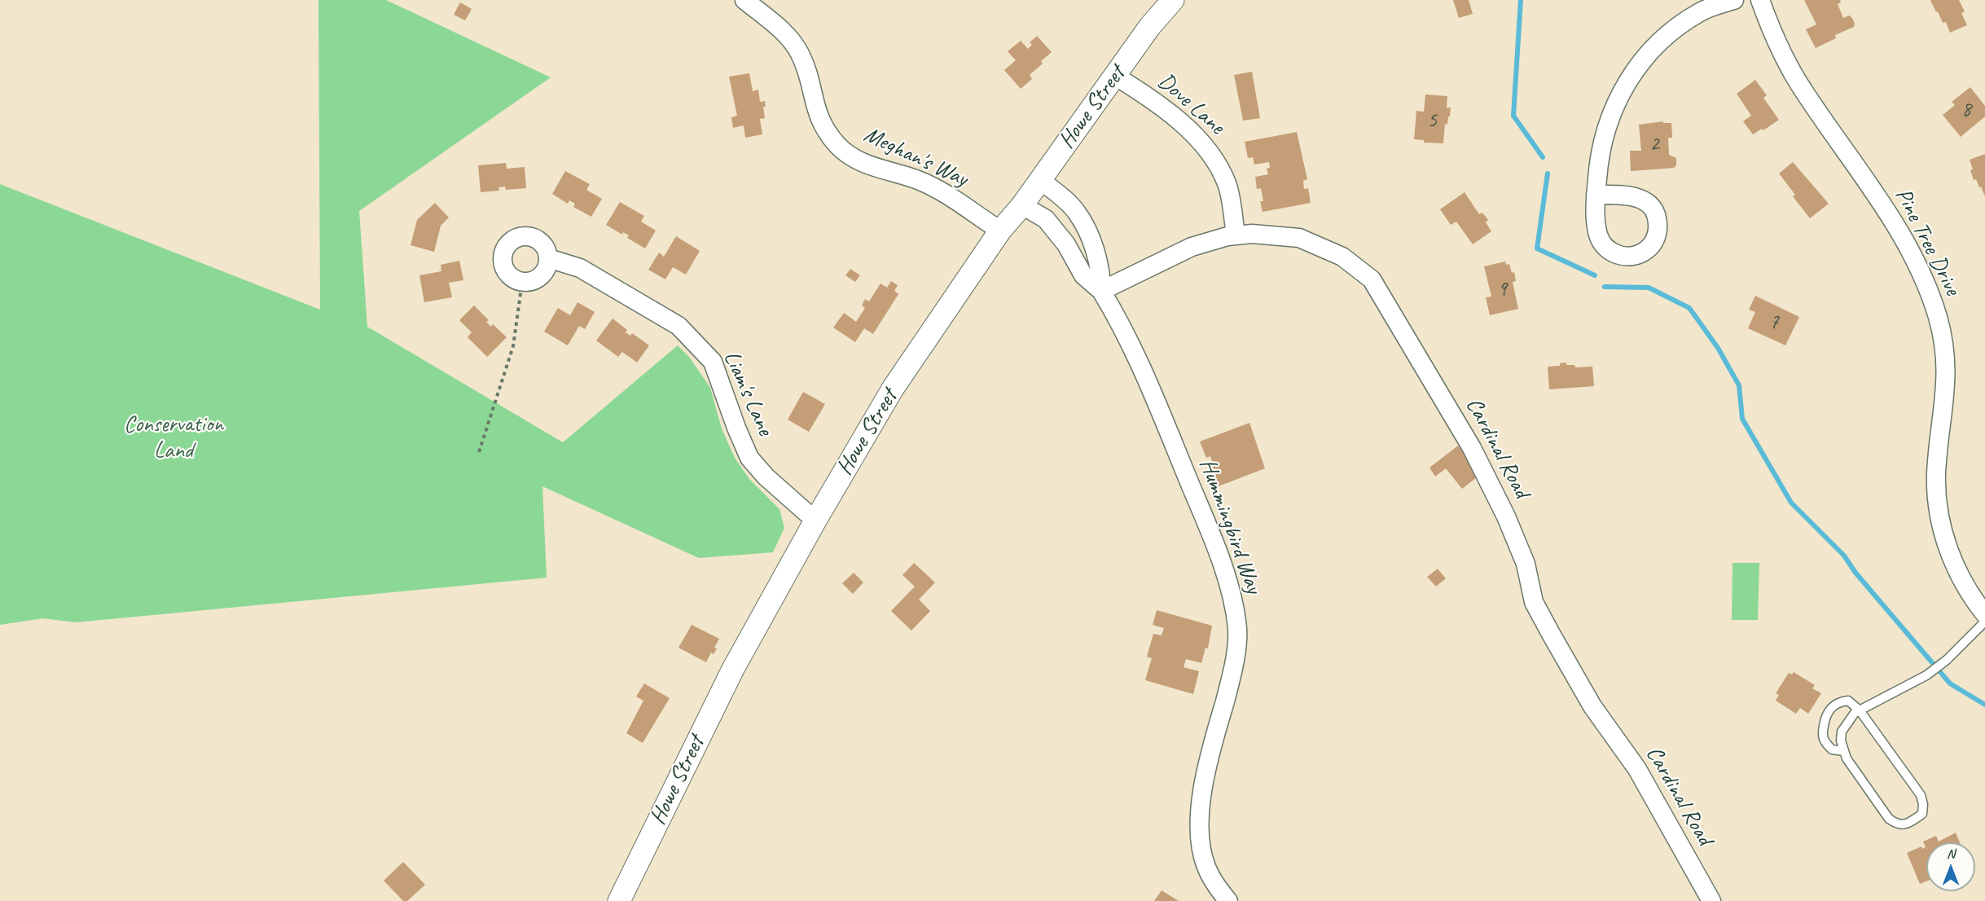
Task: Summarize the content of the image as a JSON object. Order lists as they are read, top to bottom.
{
  "streets": {
    "street": [
      "Dove Lane",
      "Howe Street",
      "Meghan's Way",
      "Pine Tree Drive",
      "Liam's Lane",
      "Cardinal Road",
      "Hummingbird Way"
    ]
  },
  "crossings": [
    ["Dove Lane", "Howe Street"],
    ["Dove Lane", "Cardinal Road"],
    ["Howe Street", "Meghan's Way"],
    ["Howe Street", "Liam's Lane"],
    ["Howe Street", "Hummingbird Way"],
    ["Cardinal Road", "Hummingbird Way"]
  ],
  "parks": ["Conservation Land"],
  "house_numbers": [
    "8",
    "5",
    "2",
    "9",
    "7"
  ],
  "north": "top"
}
